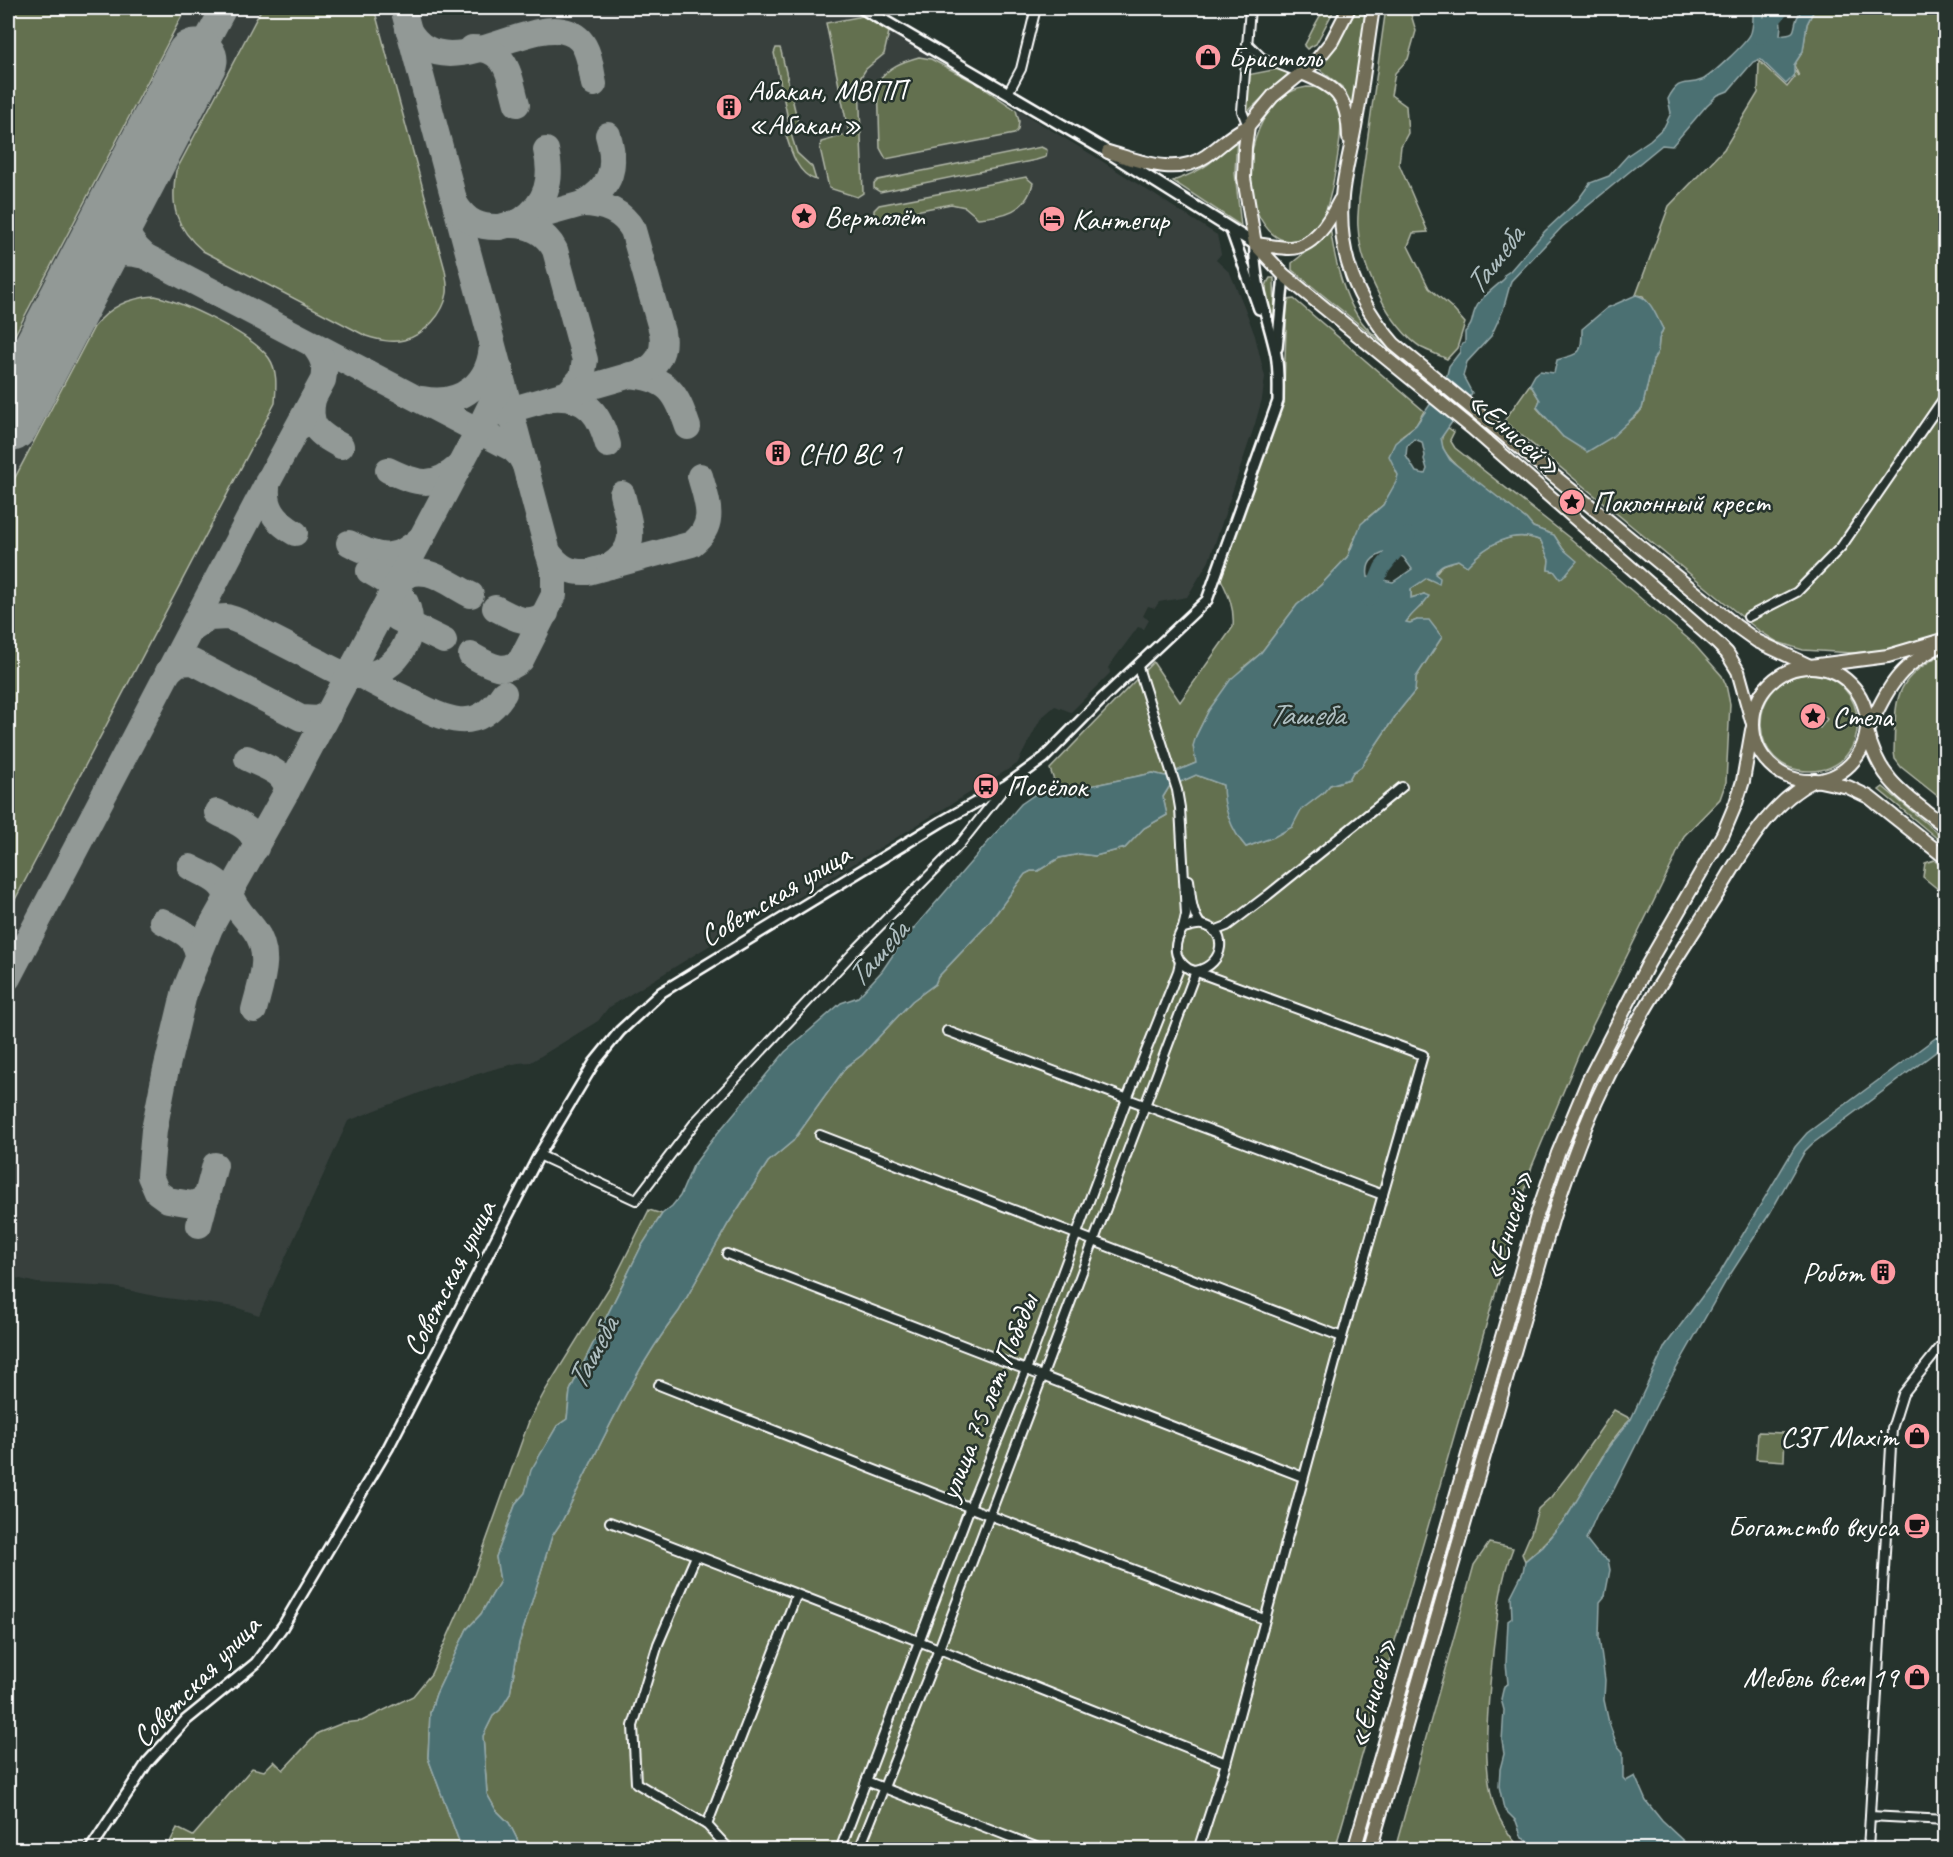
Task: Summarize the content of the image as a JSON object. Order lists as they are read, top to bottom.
{
  "streets": {
    "main road": ["«Енисей»"],
    "street": ["Советская улица", "улица 75 лет Победы"]
  },
  "water": ["Ташеба"],
  "places": {
    "shop": ["Бристоль", "СЗТ Maxim", "Мебель всем 19"],
    "building": ["Абакан, МВПП «Абакан»", "СНО ВС 1", "Робот"],
    "place": ["Вертолёт", "Поклонный крест", "Стела"],
    "hotel": ["Кантегир"],
    "bus stop": ["Посёлок"],
    "cafe": ["Богатство вкуса"]
  }
}
